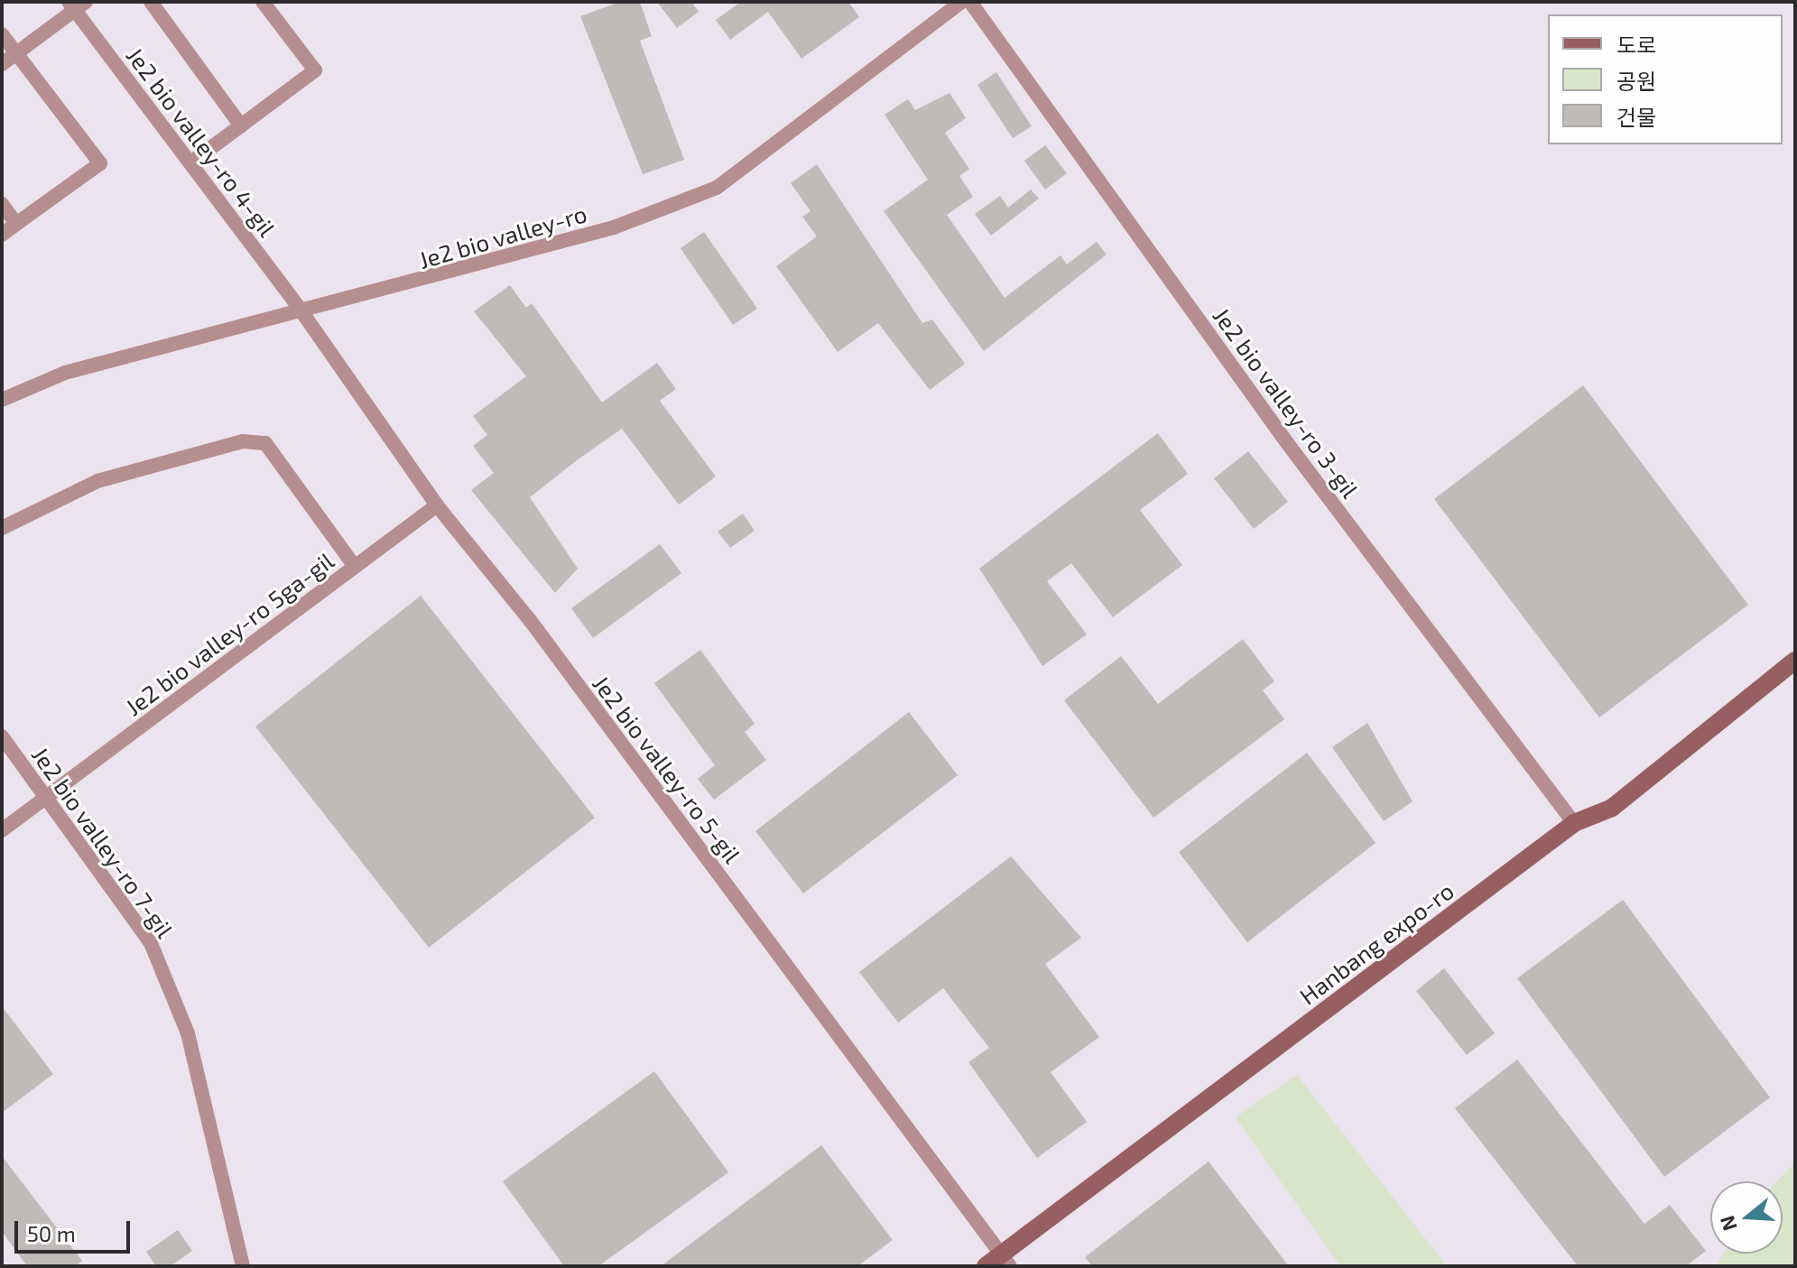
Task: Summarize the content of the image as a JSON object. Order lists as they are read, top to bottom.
{
  "streets": {
    "street": [
      "Je2 bio valley-ro 4-gil",
      "Je2 bio valley-ro",
      "Je2 bio valley-ro 3-gil",
      "Je2 bio valley-ro 5ga-gil",
      "Je2 bio valley-ro 5-gil",
      "Je2 bio valley-ro 7-gil",
      "Hanbang expo-ro"
    ]
  },
  "crossings": [
    ["Je2 bio valley-ro 4-gil", "Je2 bio valley-ro"],
    ["Je2 bio valley-ro 4-gil", "Je2 bio valley-ro 5-gil"],
    ["Je2 bio valley-ro", "Je2 bio valley-ro 5-gil"],
    ["Je2 bio valley-ro 3-gil", "Hanbang expo-ro"],
    ["Je2 bio valley-ro 5ga-gil", "Je2 bio valley-ro 5-gil"],
    ["Je2 bio valley-ro 5ga-gil", "Je2 bio valley-ro 7-gil"],
    ["Je2 bio valley-ro 5-gil", "Hanbang expo-ro"]
  ],
  "legend": ["도로", "공원", "건물"],
  "scale_bar": "50 m",
  "north": "left"
}
